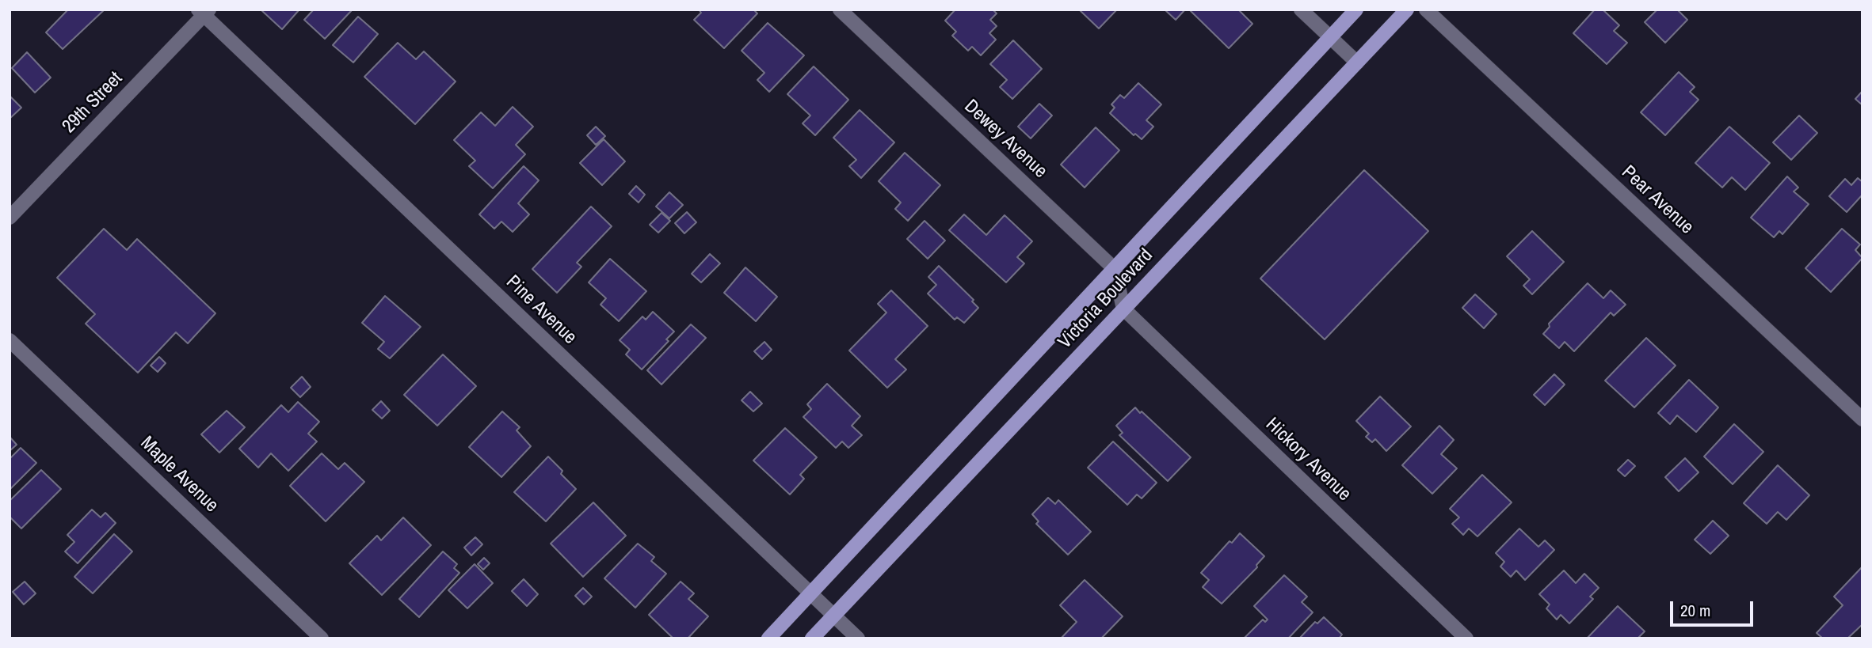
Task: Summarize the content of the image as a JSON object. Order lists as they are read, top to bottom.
{
  "streets": {
    "main road": ["Victoria Boulevard"],
    "street": [
      "29th Street",
      "Dewey Avenue",
      "Pear Avenue",
      "Pine Avenue",
      "Hickory Avenue",
      "Maple Avenue"
    ]
  },
  "crossings": [
    ["29th Street", "Pine Avenue"],
    ["Dewey Avenue", "Victoria Boulevard"],
    ["Victoria Boulevard", "Pine Avenue"],
    ["Victoria Boulevard", "Hickory Avenue"]
  ],
  "scale_bar": "20 m"
}
